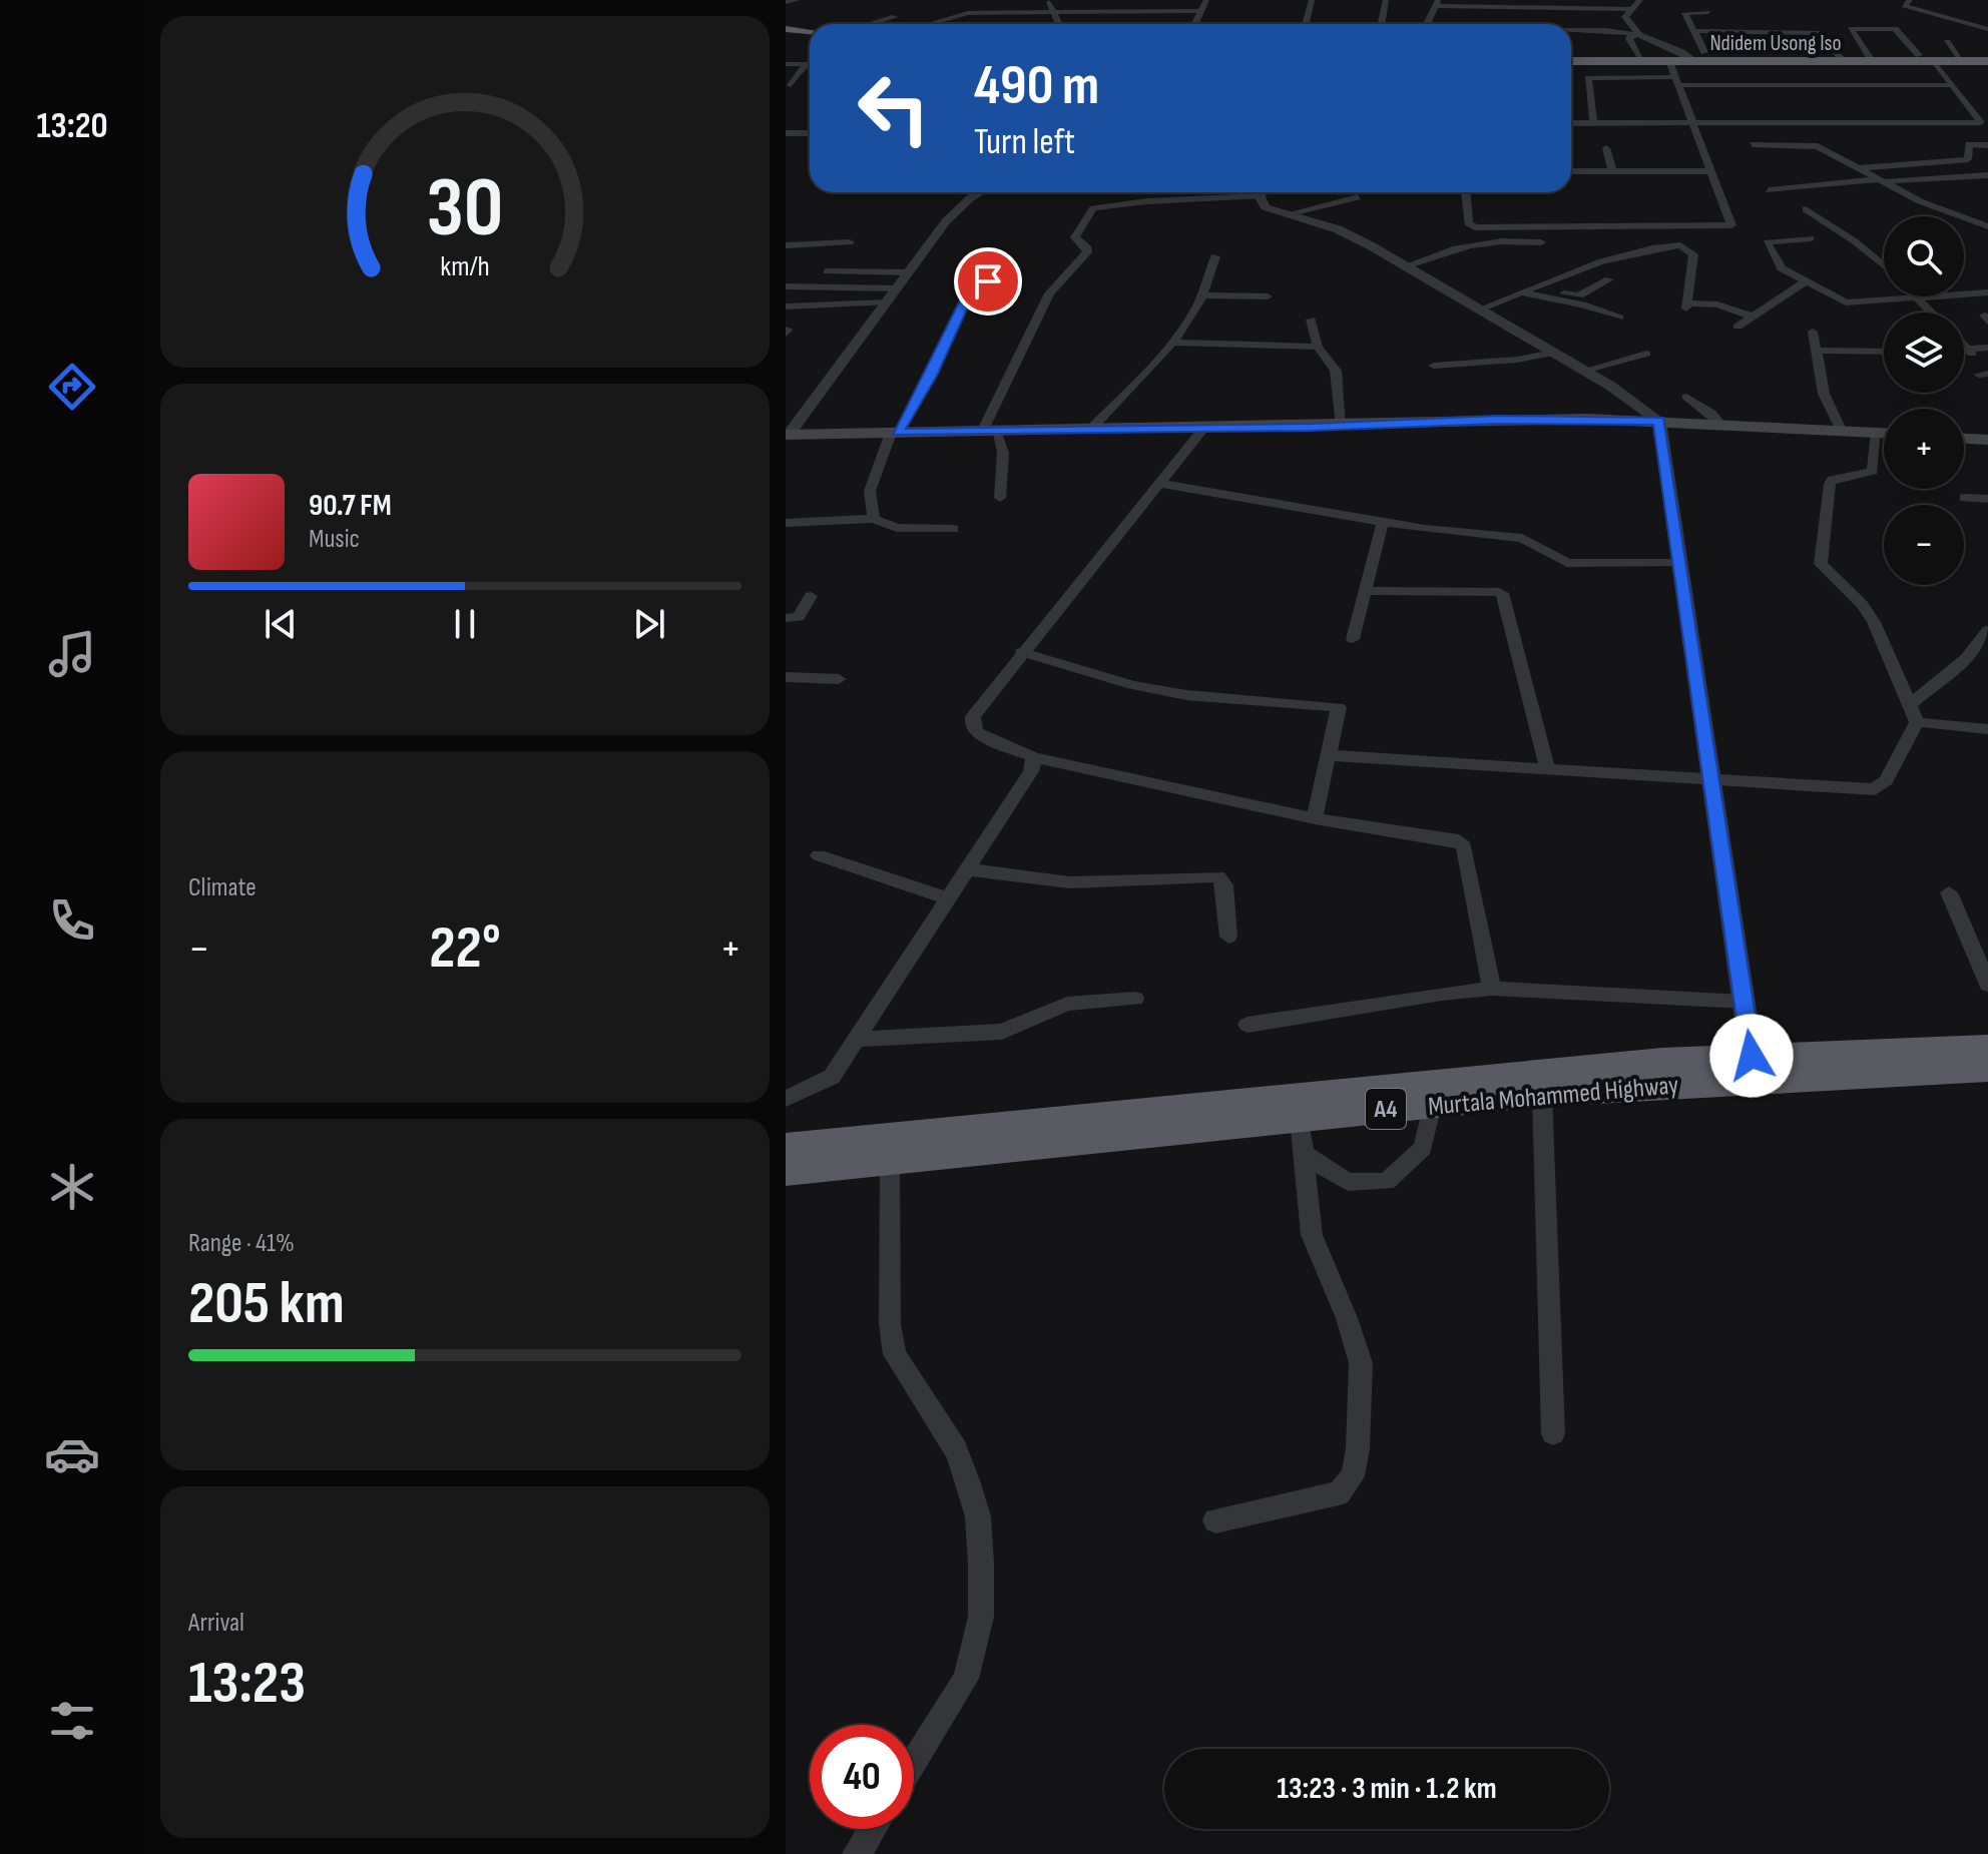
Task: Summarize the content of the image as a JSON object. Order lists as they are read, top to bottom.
{
  "streets": {
    "highway": ["Ndidem Usong Iso", "Murtala Mohammed Highway", "A4"]
  },
  "page": {
    "tabs": "13:20",
    "turn": ["490 m", "Turn left"],
    "map_buttons": ["+", "−"],
    "song": ["90.7 FM", "Music"],
    "tile": [
      "Climate",
      ["Range · 41%", "205 km"],
      ["Arrival", "13:23"]
    ],
    "heat": ["−", "22°", "+"],
    "limit": "40",
    "trip": "13:23 · 3 min · 1.2 km",
    "gauge": ["30", "km/h"]
  }
}
